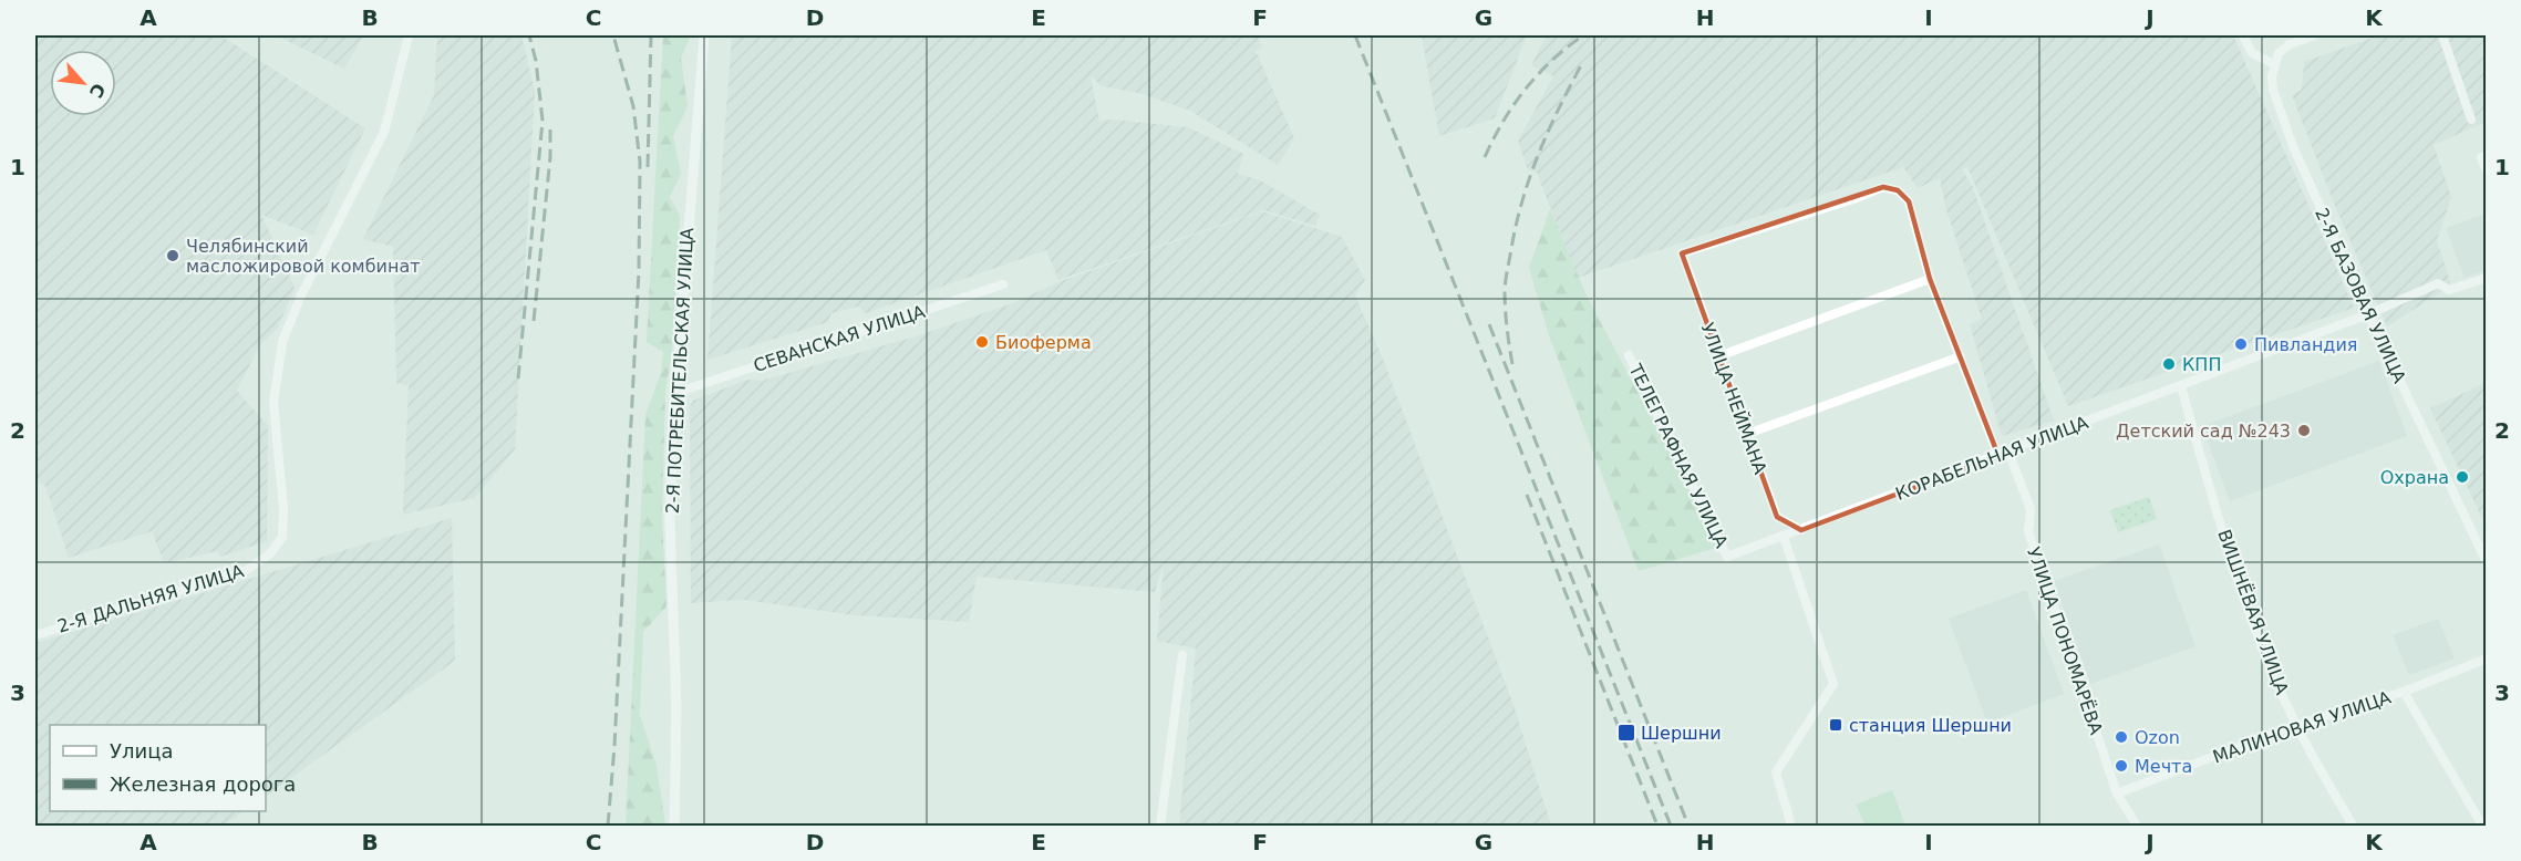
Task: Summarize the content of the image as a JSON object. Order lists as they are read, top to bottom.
{
  "streets": {
    "street": [
      "2-Я БАЗОВАЯ УЛИЦА",
      "СЕВАНСКАЯ УЛИЦА",
      "2-Я ПОТРЕБИТЕЛЬСКАЯ УЛИЦА",
      "УЛИЦА НЕЙМАНА",
      "ТЕЛЕГРАФНАЯ УЛИЦА",
      "КОРАБЕЛЬНАЯ УЛИЦА",
      "2-Я ДАЛЬНЯЯ УЛИЦА",
      "ВИШНЁВАЯ УЛИЦА",
      "УЛИЦА ПОНОМАРЁВА",
      "МАЛИНОВАЯ УЛИЦА"
    ]
  },
  "crossings": [
    ["2-Я БАЗОВАЯ УЛИЦА", "КОРАБЕЛЬНАЯ УЛИЦА"],
    ["СЕВАНСКАЯ УЛИЦА", "2-Я ПОТРЕБИТЕЛЬСКАЯ УЛИЦА"],
    ["УЛИЦА НЕЙМАНА", "КОРАБЕЛЬНАЯ УЛИЦА"],
    ["ТЕЛЕГРАФНАЯ УЛИЦА", "КОРАБЕЛЬНАЯ УЛИЦА"],
    ["КОРАБЕЛЬНАЯ УЛИЦА", "ВИШНЁВАЯ УЛИЦА"],
    ["КОРАБЕЛЬНАЯ УЛИЦА", "УЛИЦА ПОНОМАРЁВА"],
    ["ВИШНЁВАЯ УЛИЦА", "МАЛИНОВАЯ УЛИЦА"],
    ["УЛИЦА ПОНОМАРЁВА", "МАЛИНОВАЯ УЛИЦА"]
  ],
  "places": {
    "other": [
      "Челябинский масложировой комбинат",
      "Биоферма",
      "Пивландия",
      "КПП",
      "Детский сад №243",
      "Охрана",
      "Ozon",
      "Мечта"
    ],
    "transit": ["станция Шершни", "Шершни"]
  },
  "legend": ["Улица", "Железная дорога"],
  "north": "bottom right",
  "grid": {
    "columns": [
      "A",
      "B",
      "C",
      "D",
      "E",
      "F",
      "G",
      "H",
      "I",
      "J",
      "K"
    ],
    "rows": ["1", "2", "3"]
  }
}
